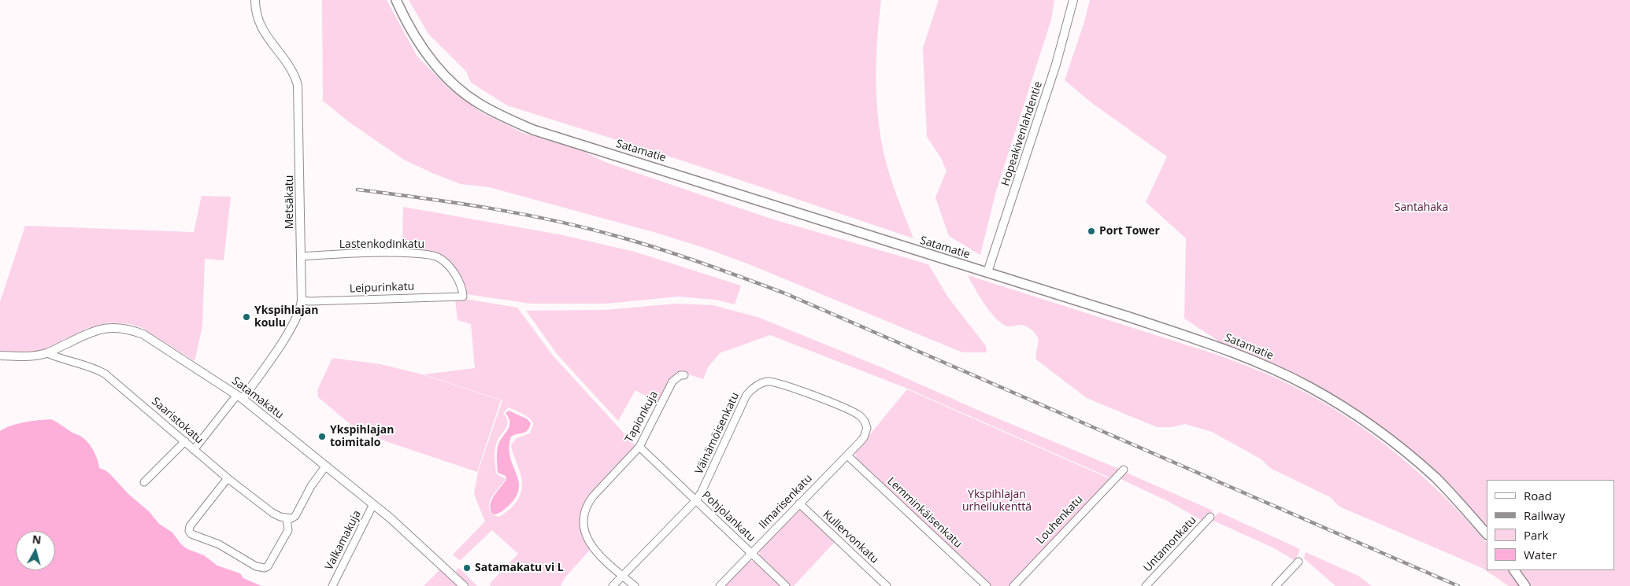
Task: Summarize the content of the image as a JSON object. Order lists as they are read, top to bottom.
{
  "streets": {
    "main road": ["Satamatie"],
    "street": [
      "Hopeakivenlahdentie",
      "Metsäkatu",
      "Lastenkodinkatu",
      "Leipurinkatu",
      "Satamakatu",
      "Tapionkuja",
      "Saaristokatu",
      "Väinämöisenkatu",
      "Ilmarisenkatu",
      "Lemminkäisenkatu",
      "Pohjolankatu",
      "Louhenkatu",
      "Kullervonkatu",
      "Valkamakuja",
      "Untamonkatu"
    ]
  },
  "crossings": [
    ["Hopeakivenlahdentie", "Satamatie"],
    ["Metsäkatu", "Lastenkodinkatu"],
    ["Metsäkatu", "Leipurinkatu"],
    ["Metsäkatu", "Satamakatu"],
    ["Metsäkatu", "Saaristokatu"],
    ["Lastenkodinkatu", "Leipurinkatu"],
    ["Satamakatu", "Saaristokatu"],
    ["Satamakatu", "Valkamakuja"],
    ["Tapionkuja", "Väinämöisenkatu"],
    ["Tapionkuja", "Pohjolankatu"],
    ["Väinämöisenkatu", "Ilmarisenkatu"],
    ["Väinämöisenkatu", "Pohjolankatu"],
    ["Ilmarisenkatu", "Lemminkäisenkatu"],
    ["Ilmarisenkatu", "Pohjolankatu"],
    ["Ilmarisenkatu", "Kullervonkatu"]
  ],
  "parks": ["Santahaka", "Ykspihlajan urheilukenttä"],
  "places": [
    "Port Tower",
    "Ykspihlajan koulu",
    "Ykspihlajan toimitalo",
    "Satamakatu vi L"
  ],
  "legend": [
    "Road",
    "Railway",
    "Park",
    "Water"
  ],
  "north": "top"
}
